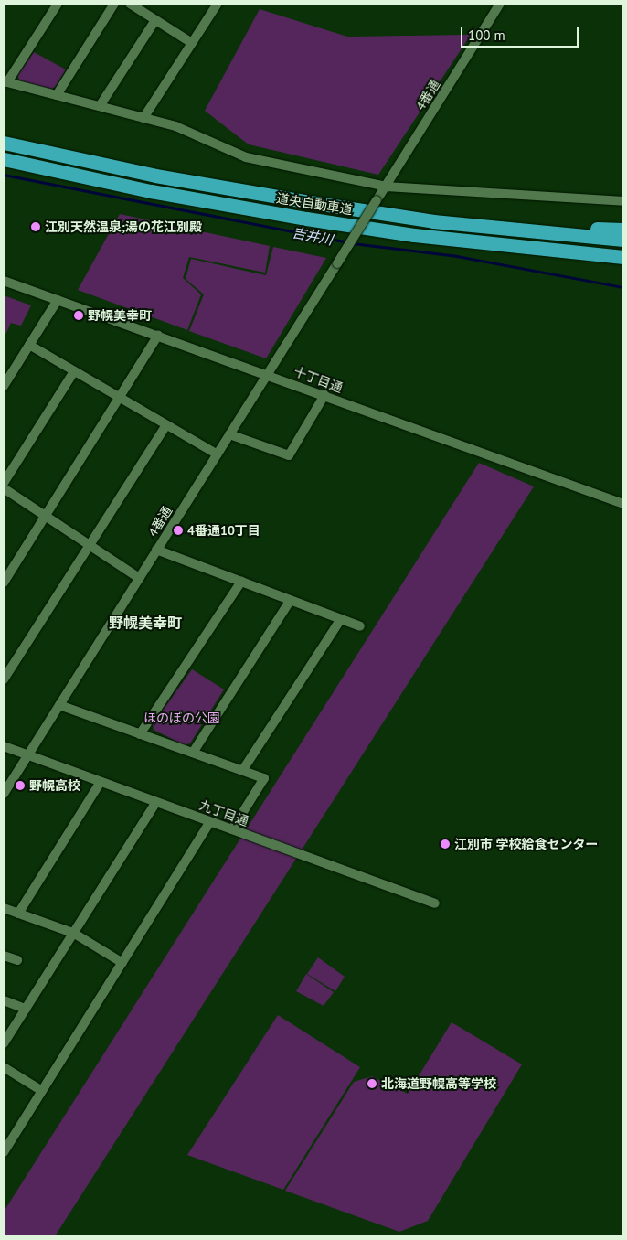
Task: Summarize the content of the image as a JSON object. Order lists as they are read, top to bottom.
{
  "streets": {
    "highway": ["道央自動車道"],
    "street": ["4番通", "十丁目通", "九丁目通"]
  },
  "crossings": [
    ["4番通", "十丁目通"],
    ["4番通", "九丁目通"]
  ],
  "districts": ["野幌美幸町"],
  "water": ["吉井川"],
  "parks": ["ほのぼの公園"],
  "places": [
    "江別天然温泉;湯の花江別殿",
    "野幌美幸町",
    "4番通10丁目",
    "野幌高校",
    "江別市 学校給食センター",
    "北海道野幌高等学校"
  ],
  "scale_bar": "100 m"
}
